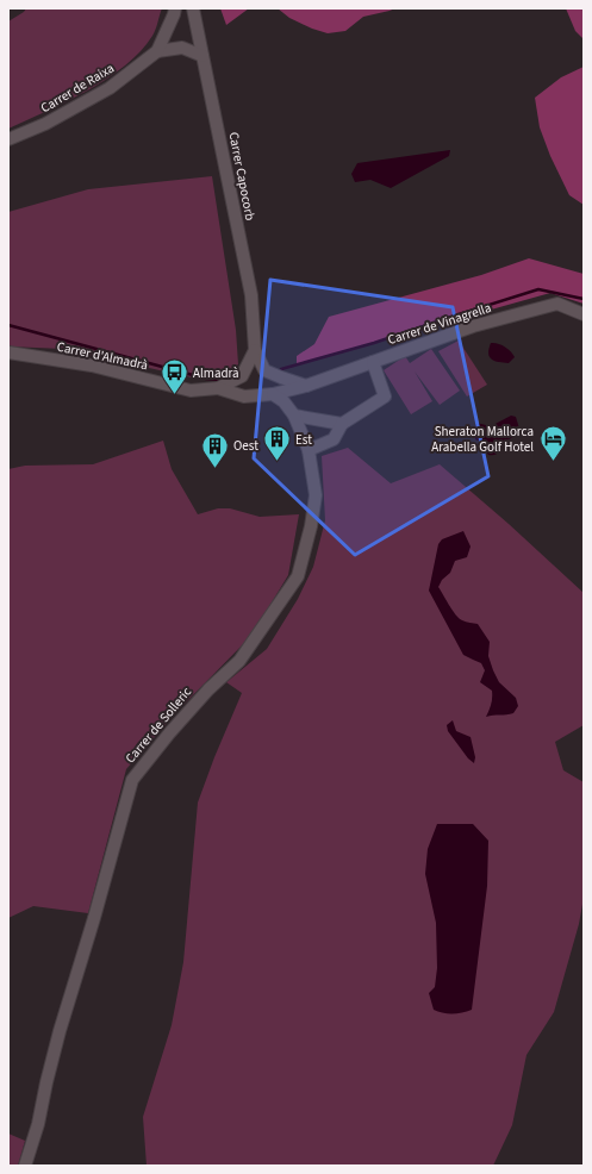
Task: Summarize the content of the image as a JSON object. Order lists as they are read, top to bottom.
{
  "streets": {
    "street": [
      "Carrer de Raixa",
      "Carrer Capocorb",
      "Carrer de Vinagrella",
      "Carrer d'Almadrà",
      "Carrer de Solleric"
    ]
  },
  "crossings": [
    ["Carrer de Raixa", "Carrer Capocorb"],
    ["Carrer de Vinagrella", "Carrer d'Almadrà"],
    ["Carrer de Vinagrella", "Carrer de Solleric"]
  ],
  "places": {
    "bus stop": ["Almadrà"],
    "hotel": ["Sheraton Mallorca Arabella Golf Hotel"],
    "building": ["Est", "Oest"]
  }
}
